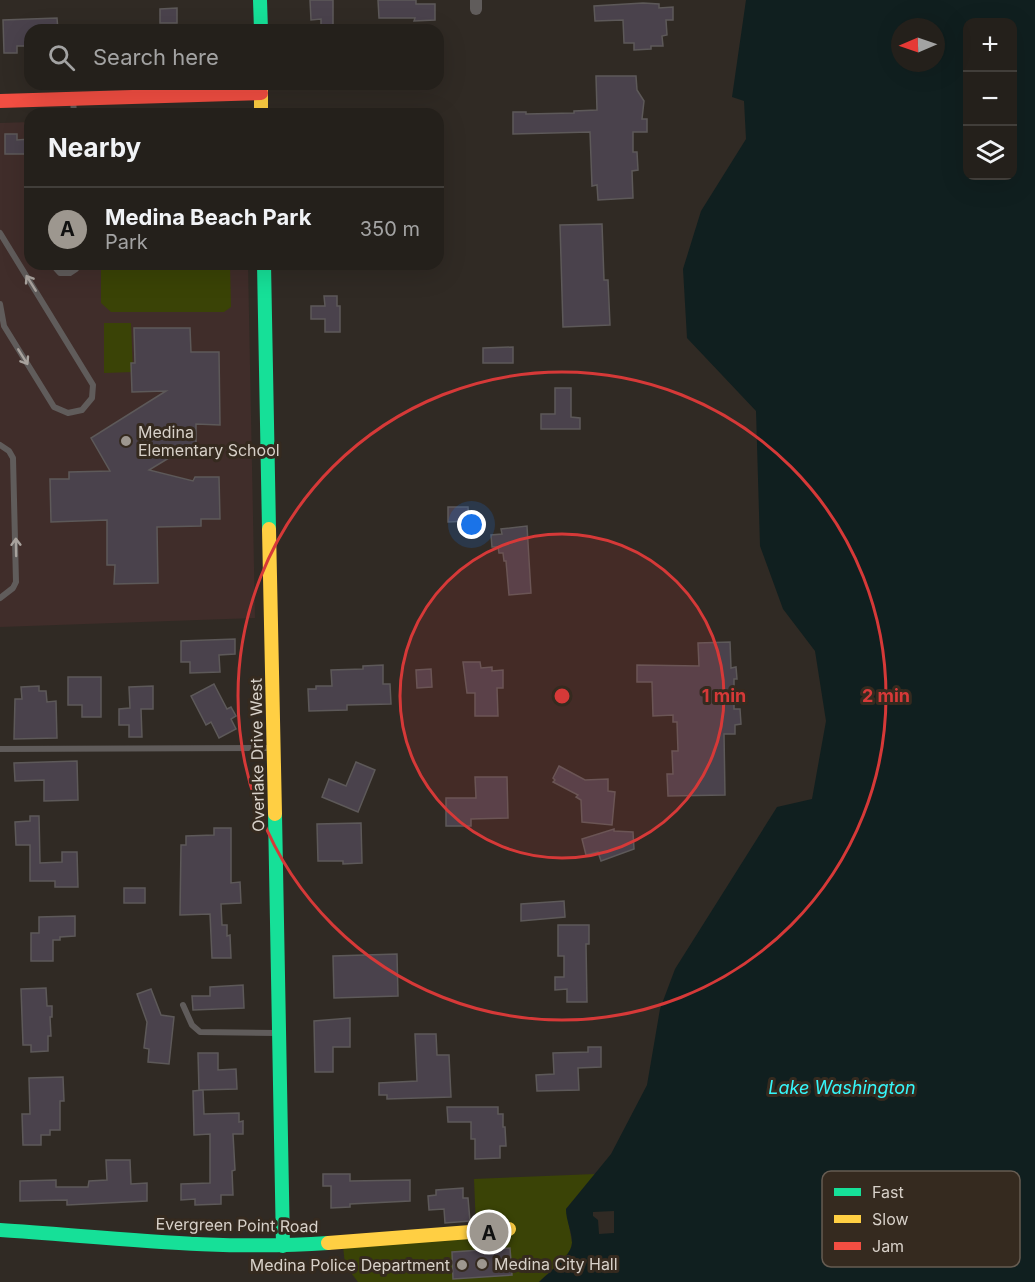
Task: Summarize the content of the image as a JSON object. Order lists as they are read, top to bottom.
{
  "streets": {
    "street": ["Overlake Drive West", "Evergreen Point Road"]
  },
  "crossings": [
    ["Overlake Drive West", "Evergreen Point Road"]
  ],
  "water": ["Lake Washington"],
  "places": ["Medina Elementary School", "Medina City Hall", "Medina Police Department"],
  "legend": ["Fast", "Slow", "Jam"],
  "north": "left",
  "page": {
    "map_buttons": ["+", "−"],
    "search": "Search here",
    "heading": "Nearby",
    "list": [
      {
        "mark": "A",
        "name": "Medina Beach Park",
        "note": "Park",
        "value": "350 m"
      }
    ],
    "pins": "A"
  },
  "rings": ["1 min", "2 min"]
}
